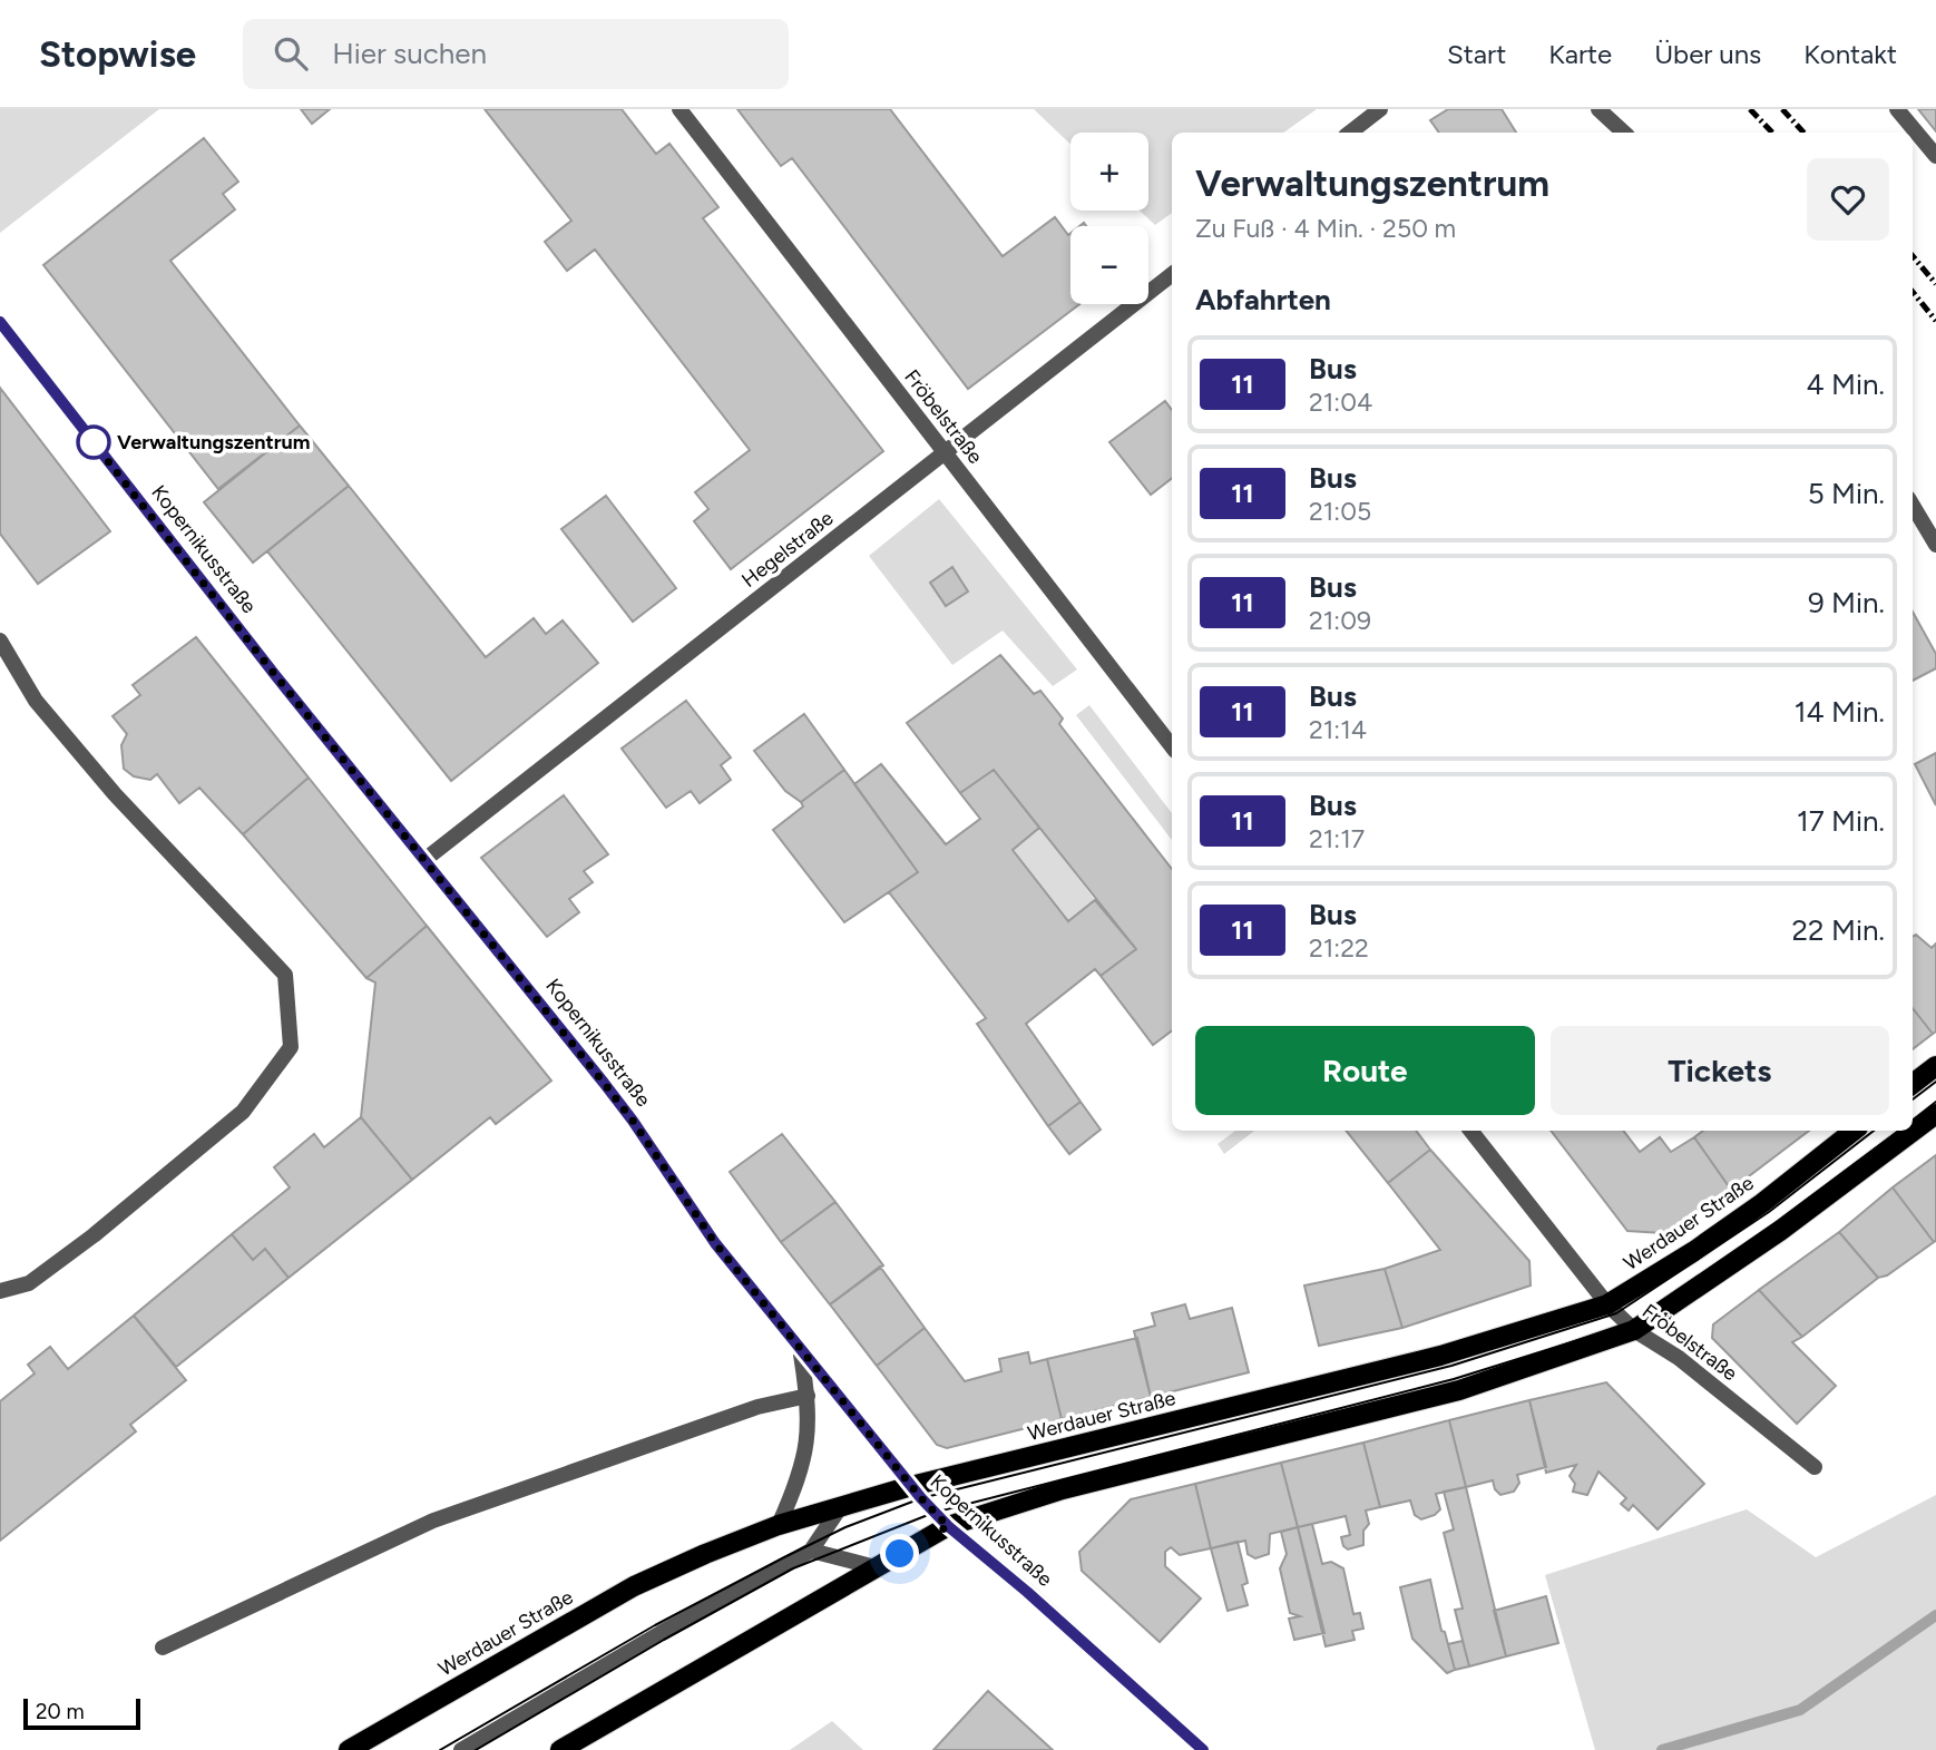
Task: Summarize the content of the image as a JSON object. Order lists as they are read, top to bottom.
{
  "streets": {
    "main road": ["Werdauer Straße"],
    "street": ["Fröbelstraße", "Kopernikusstraße", "Hegelstraße"]
  },
  "crossings": [
    ["Fröbelstraße", "Hegelstraße"],
    ["Fröbelstraße", "Werdauer Straße"],
    ["Kopernikusstraße", "Hegelstraße"],
    ["Kopernikusstraße", "Werdauer Straße"]
  ],
  "places": ["Verwaltungszentrum"],
  "lines": ["bus line 11"],
  "scale_bar": "20 m",
  "page": {
    "header": "Stopwise",
    "search": "Hier suchen",
    "nav": [
      "Start",
      "Karte",
      "Über uns",
      "Kontakt"
    ],
    "map_buttons": ["+", "−"],
    "heading": [
      ["Verwaltungszentrum", "Zu Fuß · 4 Min. · 250 m"],
      "Abfahrten"
    ],
    "list": [
      {
        "mark": "11",
        "name": "Bus",
        "note": "21:04",
        "value": "4 Min."
      },
      {
        "mark": "11",
        "name": "Bus",
        "note": "21:05",
        "value": "5 Min."
      },
      {
        "mark": "11",
        "name": "Bus",
        "note": "21:09",
        "value": "9 Min."
      },
      {
        "mark": "11",
        "name": "Bus",
        "note": "21:14",
        "value": "14 Min."
      },
      {
        "mark": "11",
        "name": "Bus",
        "note": "21:17",
        "value": "17 Min."
      },
      {
        "mark": "11",
        "name": "Bus",
        "note": "21:22",
        "value": "22 Min."
      }
    ],
    "buttons": ["Route", "Tickets"],
    "scale": "20 m"
  }
}
